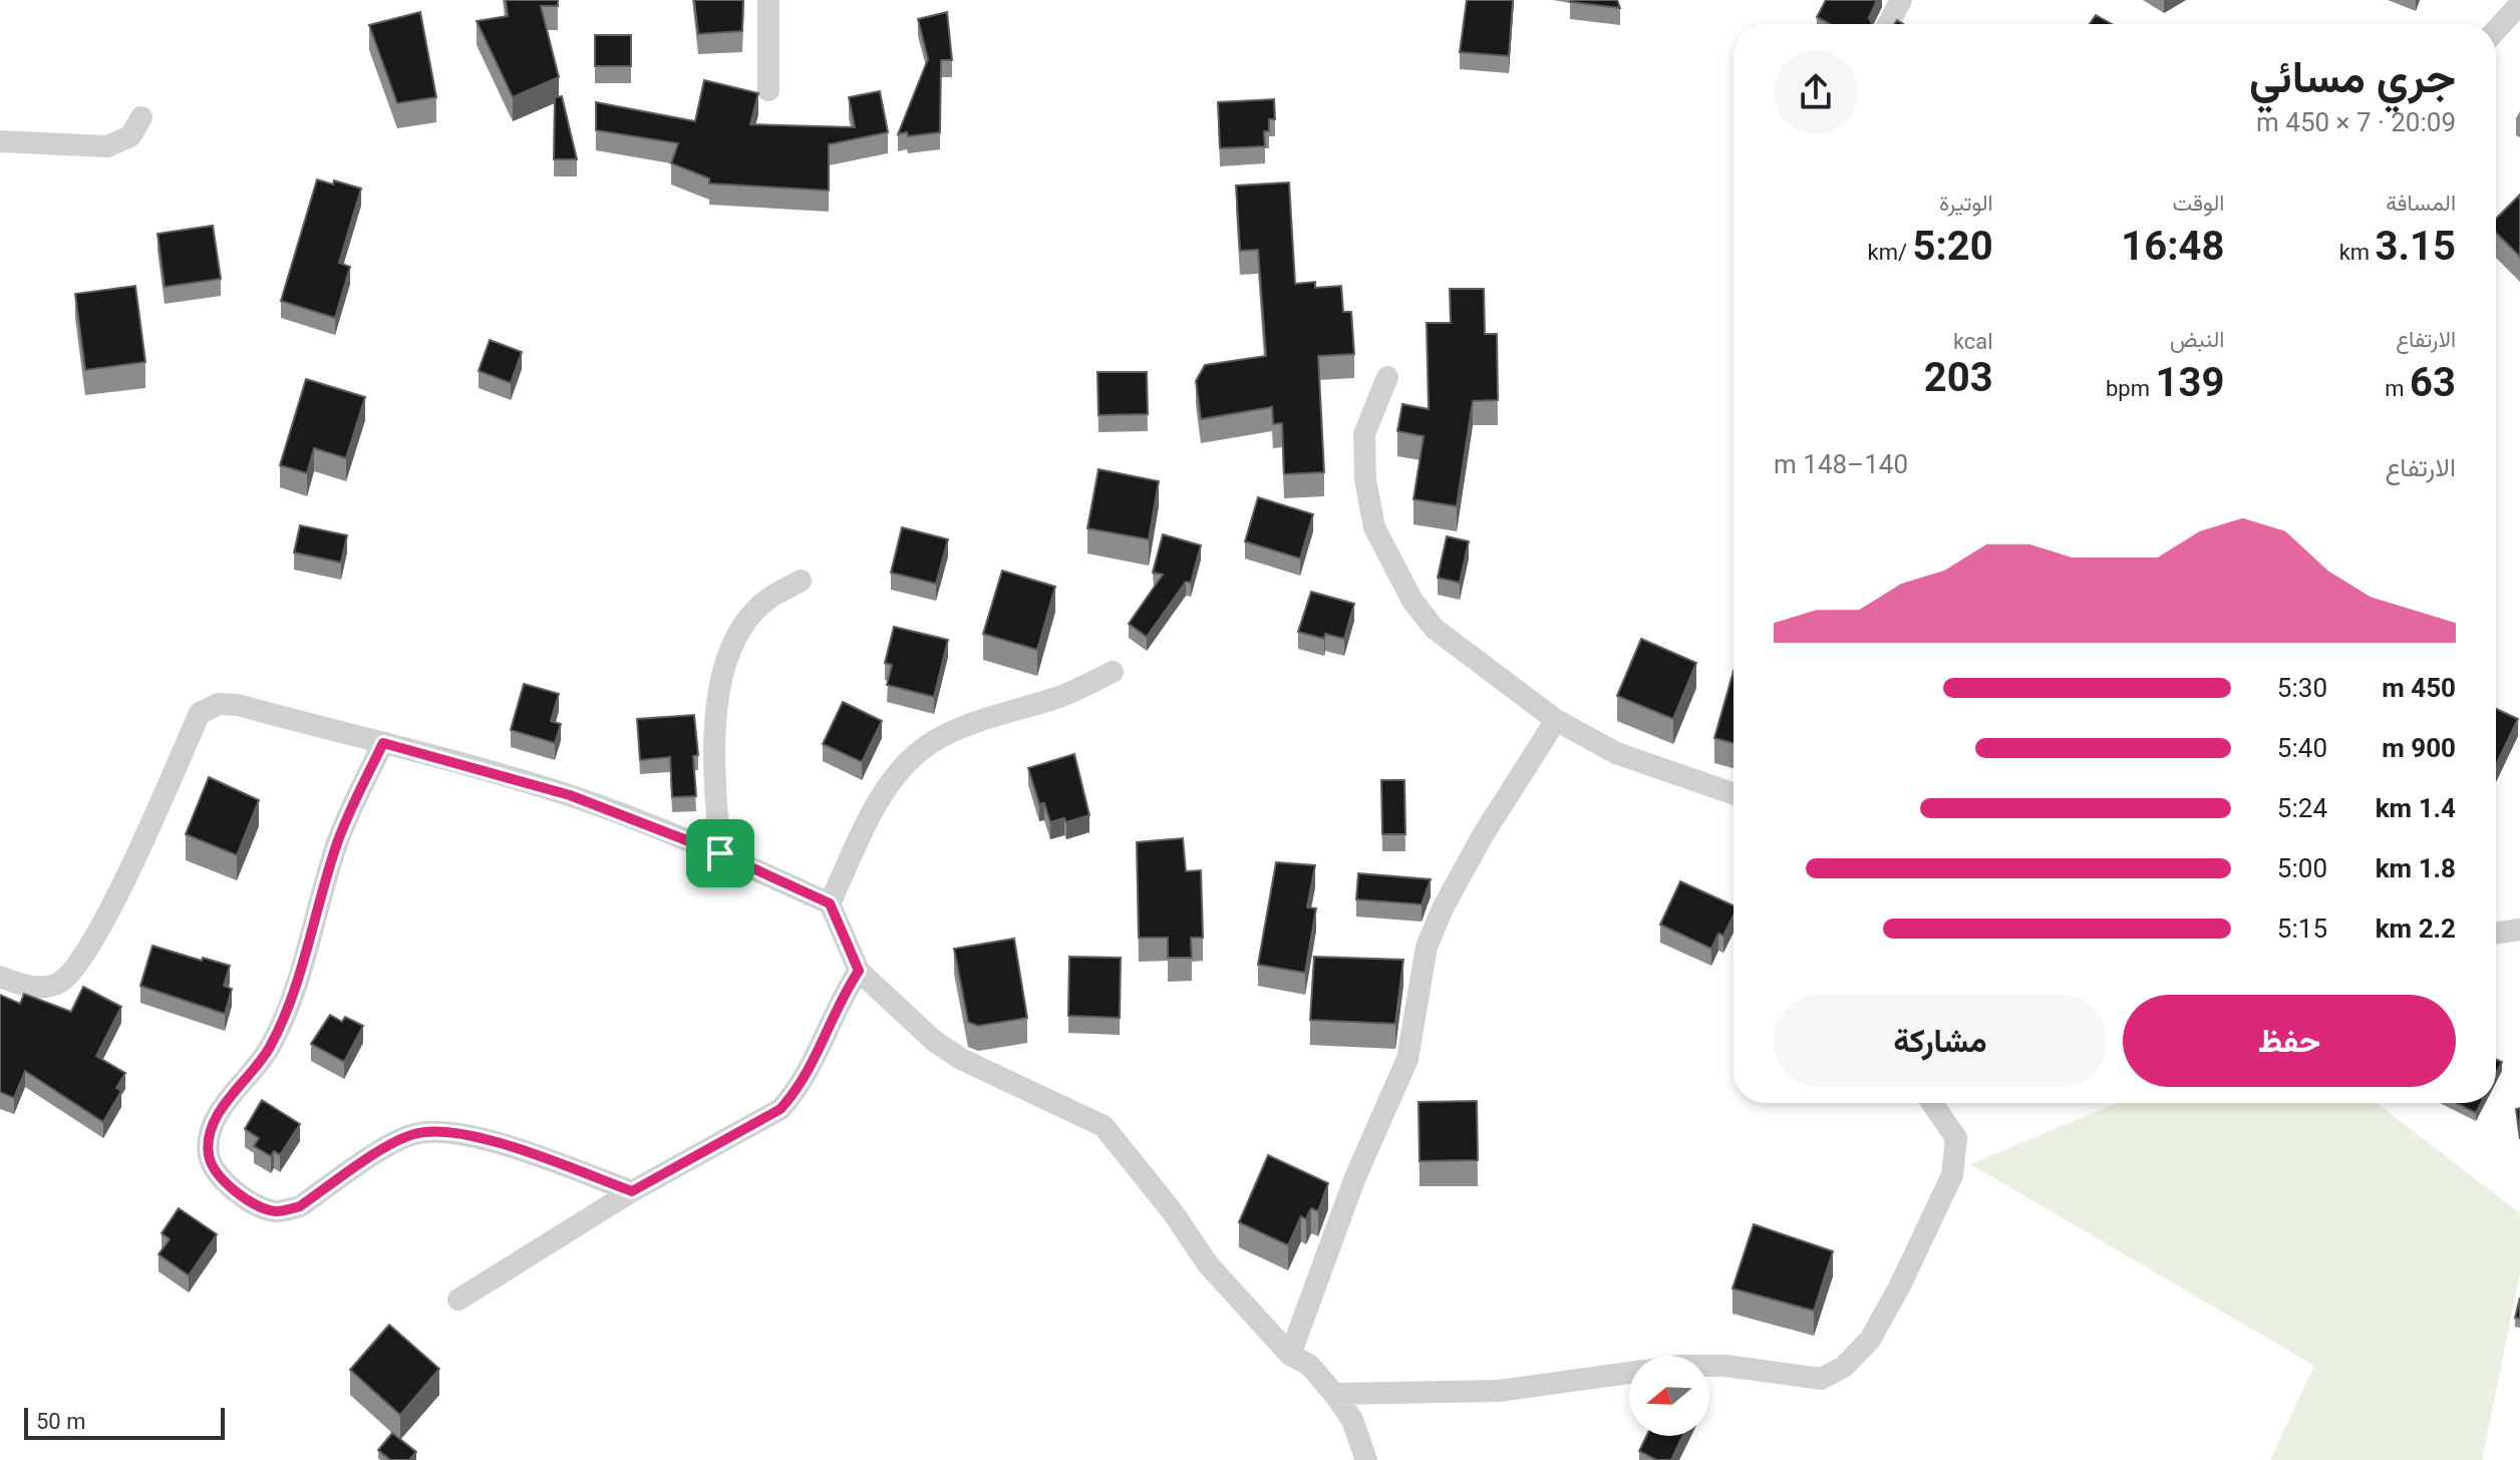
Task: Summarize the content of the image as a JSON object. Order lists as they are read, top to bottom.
{
  "scale_bar": "50 m",
  "north": "left",
  "page": {
    "heading": ["جري مسائي", "20:09 · 7 × 450 m"],
    "stats": [
      ["المسافة", "3.15 km"],
      ["الوقت", "16:48"],
      ["الوتيرة", "5:20 /km"],
      ["الارتفاع", "63 m"],
      ["النبض", "139 bpm"],
      ["kcal", "203"]
    ],
    "chart": ["الارتفاع", "140–148 m"],
    "list": [
      {
        "name": "450 m",
        "note": "5:30"
      },
      {
        "name": "900 m",
        "note": "5:40"
      },
      {
        "name": "1.4 km",
        "note": "5:24"
      },
      {
        "name": "1.8 km",
        "note": "5:00"
      },
      {
        "name": "2.2 km",
        "note": "5:15"
      }
    ],
    "buttons": ["حفظ", "مشاركة"],
    "scale": "50 m"
  }
}
